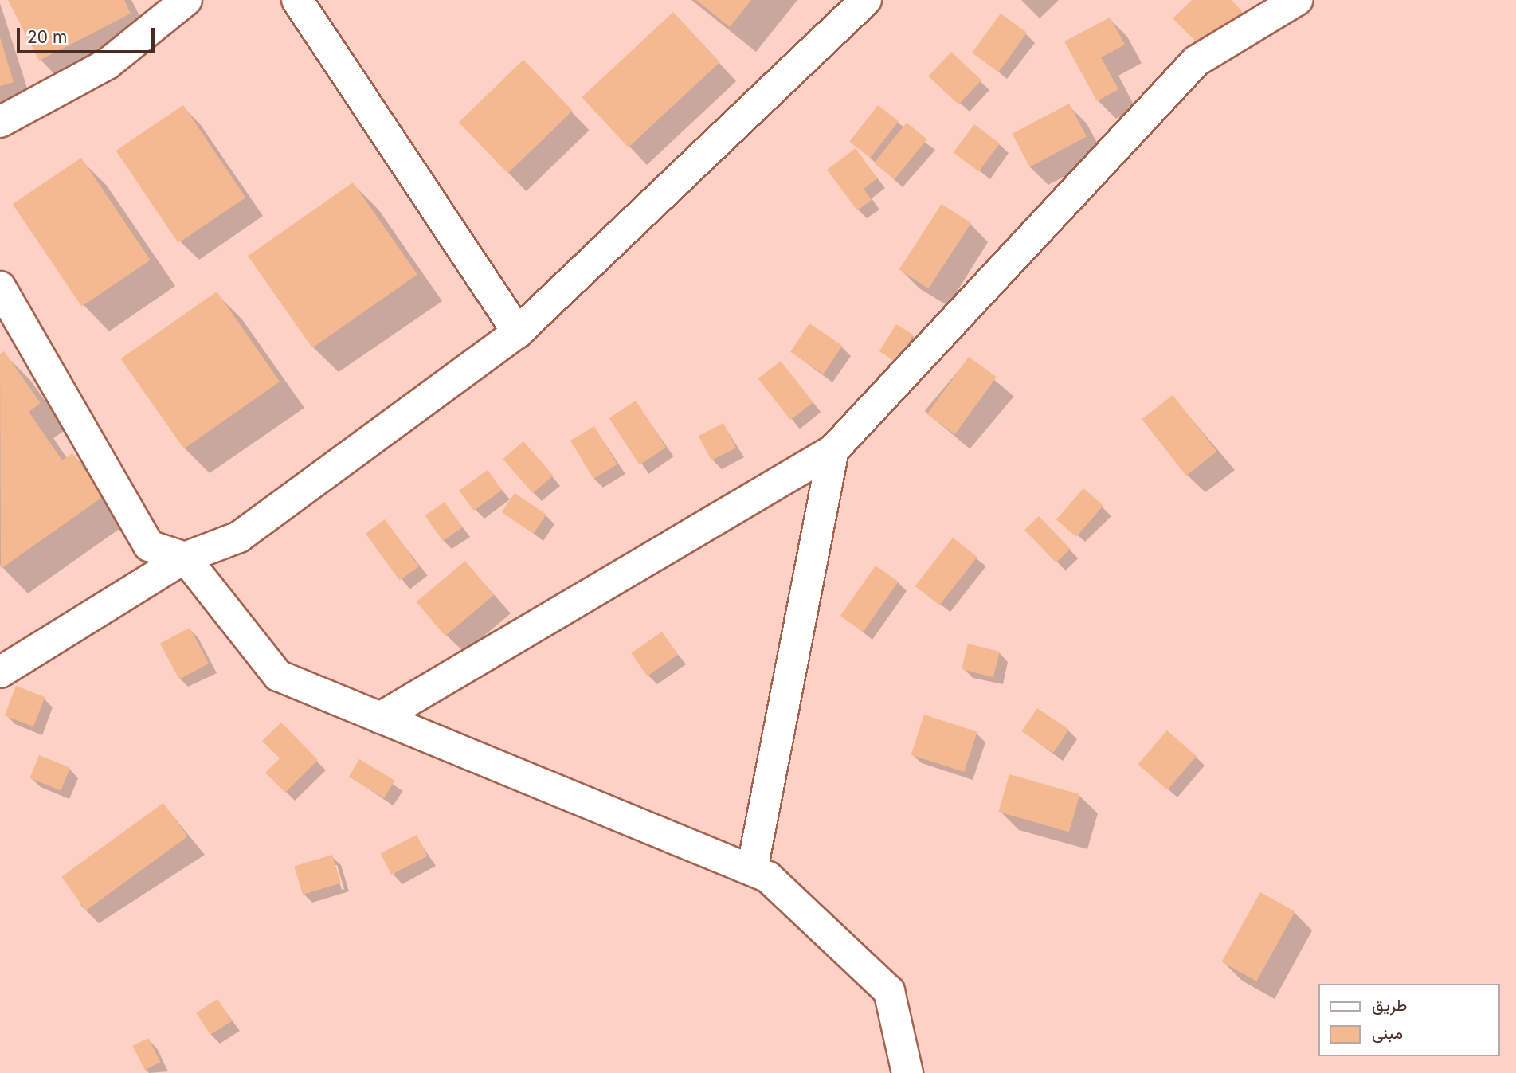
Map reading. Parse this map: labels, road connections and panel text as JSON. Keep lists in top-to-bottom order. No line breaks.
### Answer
{"legend":["طريق","مبنى"],"scale_bar":"20 m"}
